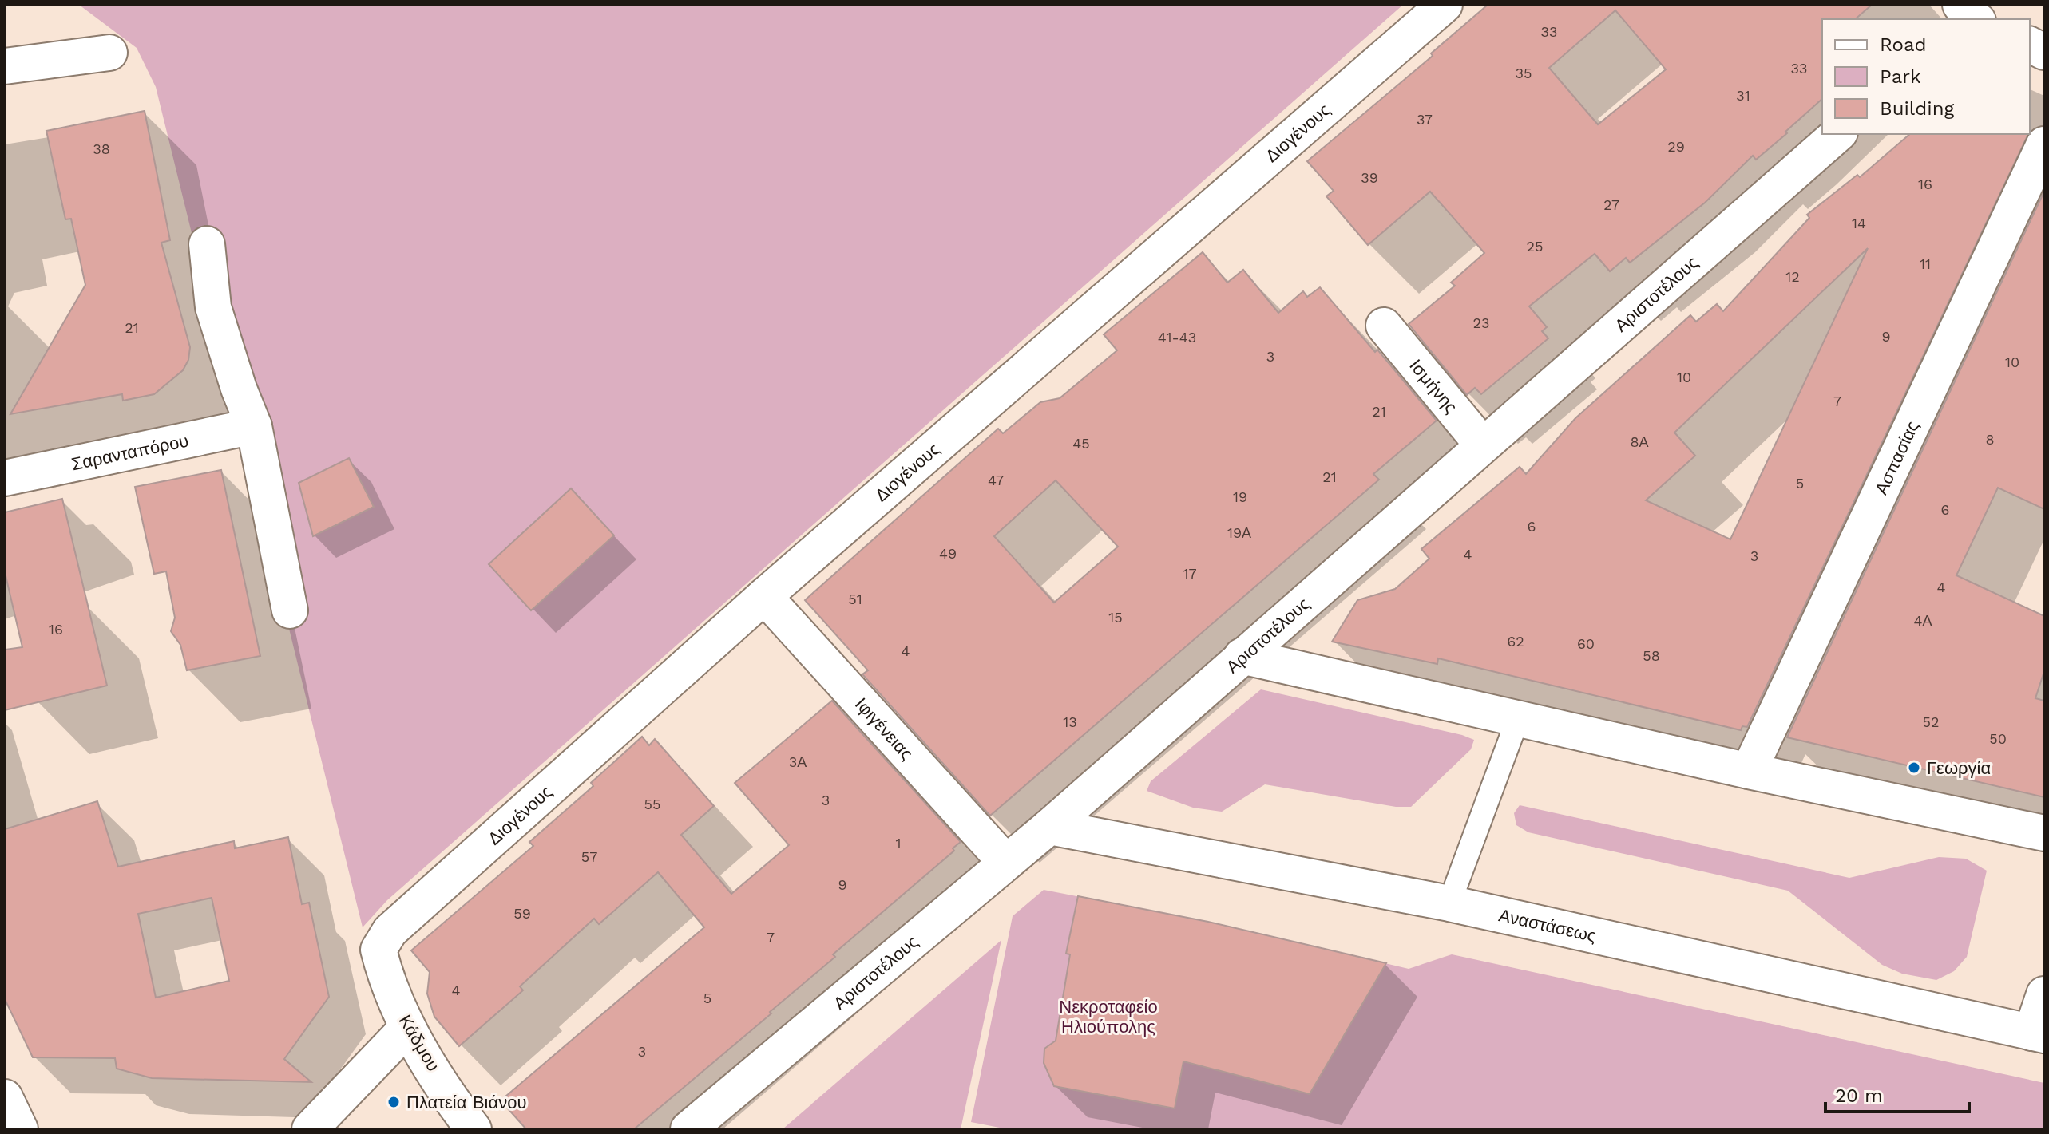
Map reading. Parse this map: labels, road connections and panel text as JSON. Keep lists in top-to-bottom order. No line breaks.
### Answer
{"streets":{"street":["Διογένους","Αριστοτέλους","Ισμήνης","Σαρανταπόρου","Ασπασίας","Ιφιγένειας","Αναστάσεως","Κάδμου"]},"crossings":[["Διογένους","Ιφιγένειας"],["Διογένους","Κάδμου"],["Αριστοτέλους","Ισμήνης"],["Αριστοτέλους","Ιφιγένειας"],["Αριστοτέλους","Αναστάσεως"]],"parks":["Νεκροταφείο Ηλιούπολης"],"places":["Γεωργία","Πλατεία Βιάνου"],"house_numbers":["33","33","35","31","37","29","38","39","16","27","14","25","11","12","23","21","9","41-43","3","10","10","7","21","8","8Α","45","21","47","5","19","6","6","19Α","49","4","3","17","4","51","15","4Α","16","62","60","4","58","13","52","50","3Α","3","55","1","57","9","59","7","4","5","3"],"legend":["Road","Park","Building"],"scale_bar":"20 m"}
